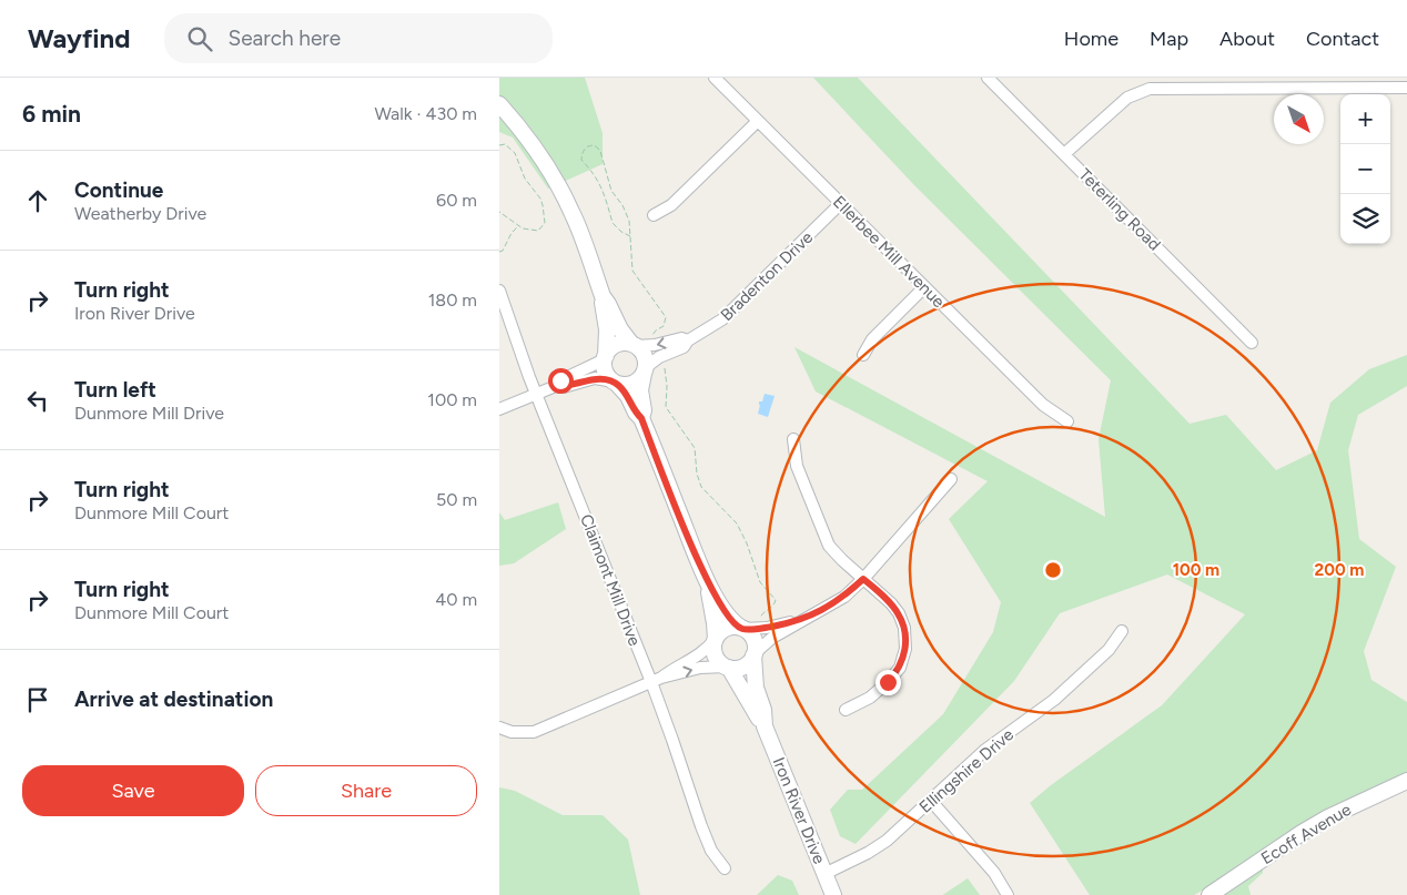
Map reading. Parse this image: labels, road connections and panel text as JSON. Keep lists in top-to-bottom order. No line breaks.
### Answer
{"streets":{"street":["Teterling Road","Ellerbee Mill Avenue","Bradenton Drive","Claimont Mill Drive","Ellingshire Drive","Iron River Drive","Ecoff Avenue"]},"crossings":[["Ellerbee Mill Avenue","Bradenton Drive"],["Ellingshire Drive","Iron River Drive"]],"north":"bottom right","page":{"header":"Wayfind","search":"Search here","nav":["Home","Map","About","Contact"],"heading":["6 min","Walk · 430 m"],"map_buttons":["+","−"],"list":[["Continue","Weatherby Drive","60 m"],["Turn right","Iron River Drive","180 m"],["Turn left","Dunmore Mill Drive","100 m"],["Turn right","Dunmore Mill Court","50 m"],["Turn right","Dunmore Mill Court","40 m"],"Arrive at destination"],"buttons":["Save","Share"]},"rings":["100 m","200 m"]}
